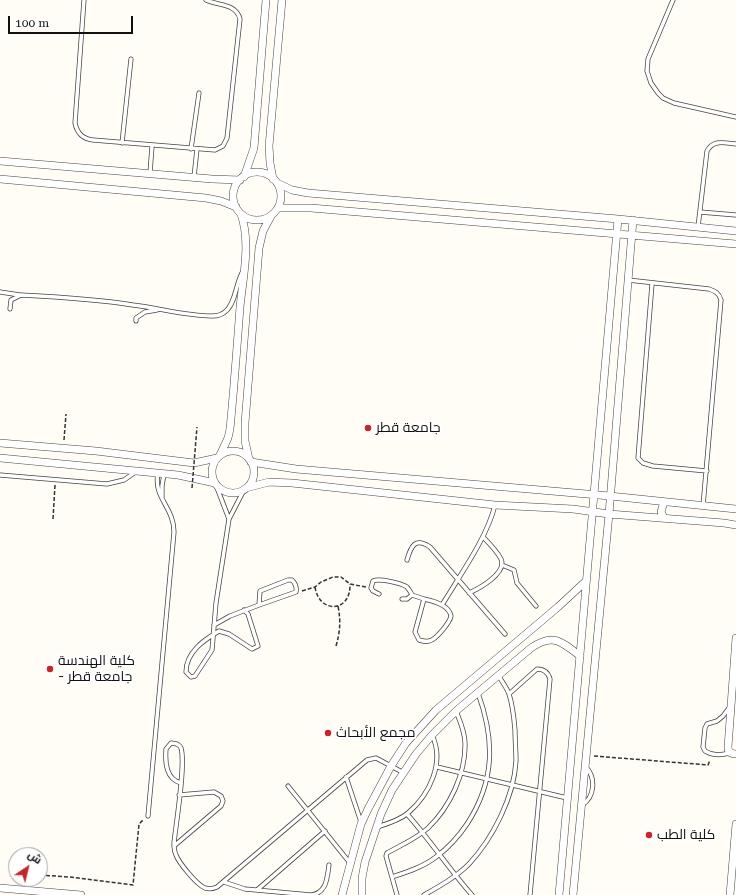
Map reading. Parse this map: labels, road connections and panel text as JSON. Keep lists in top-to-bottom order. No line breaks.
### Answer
{"places":["جامعة قطر","كلية الهندسة - جامعة قطر","مجمع الأبحاث","كلية الطب"],"scale_bar":"100 m","north":"top right"}
